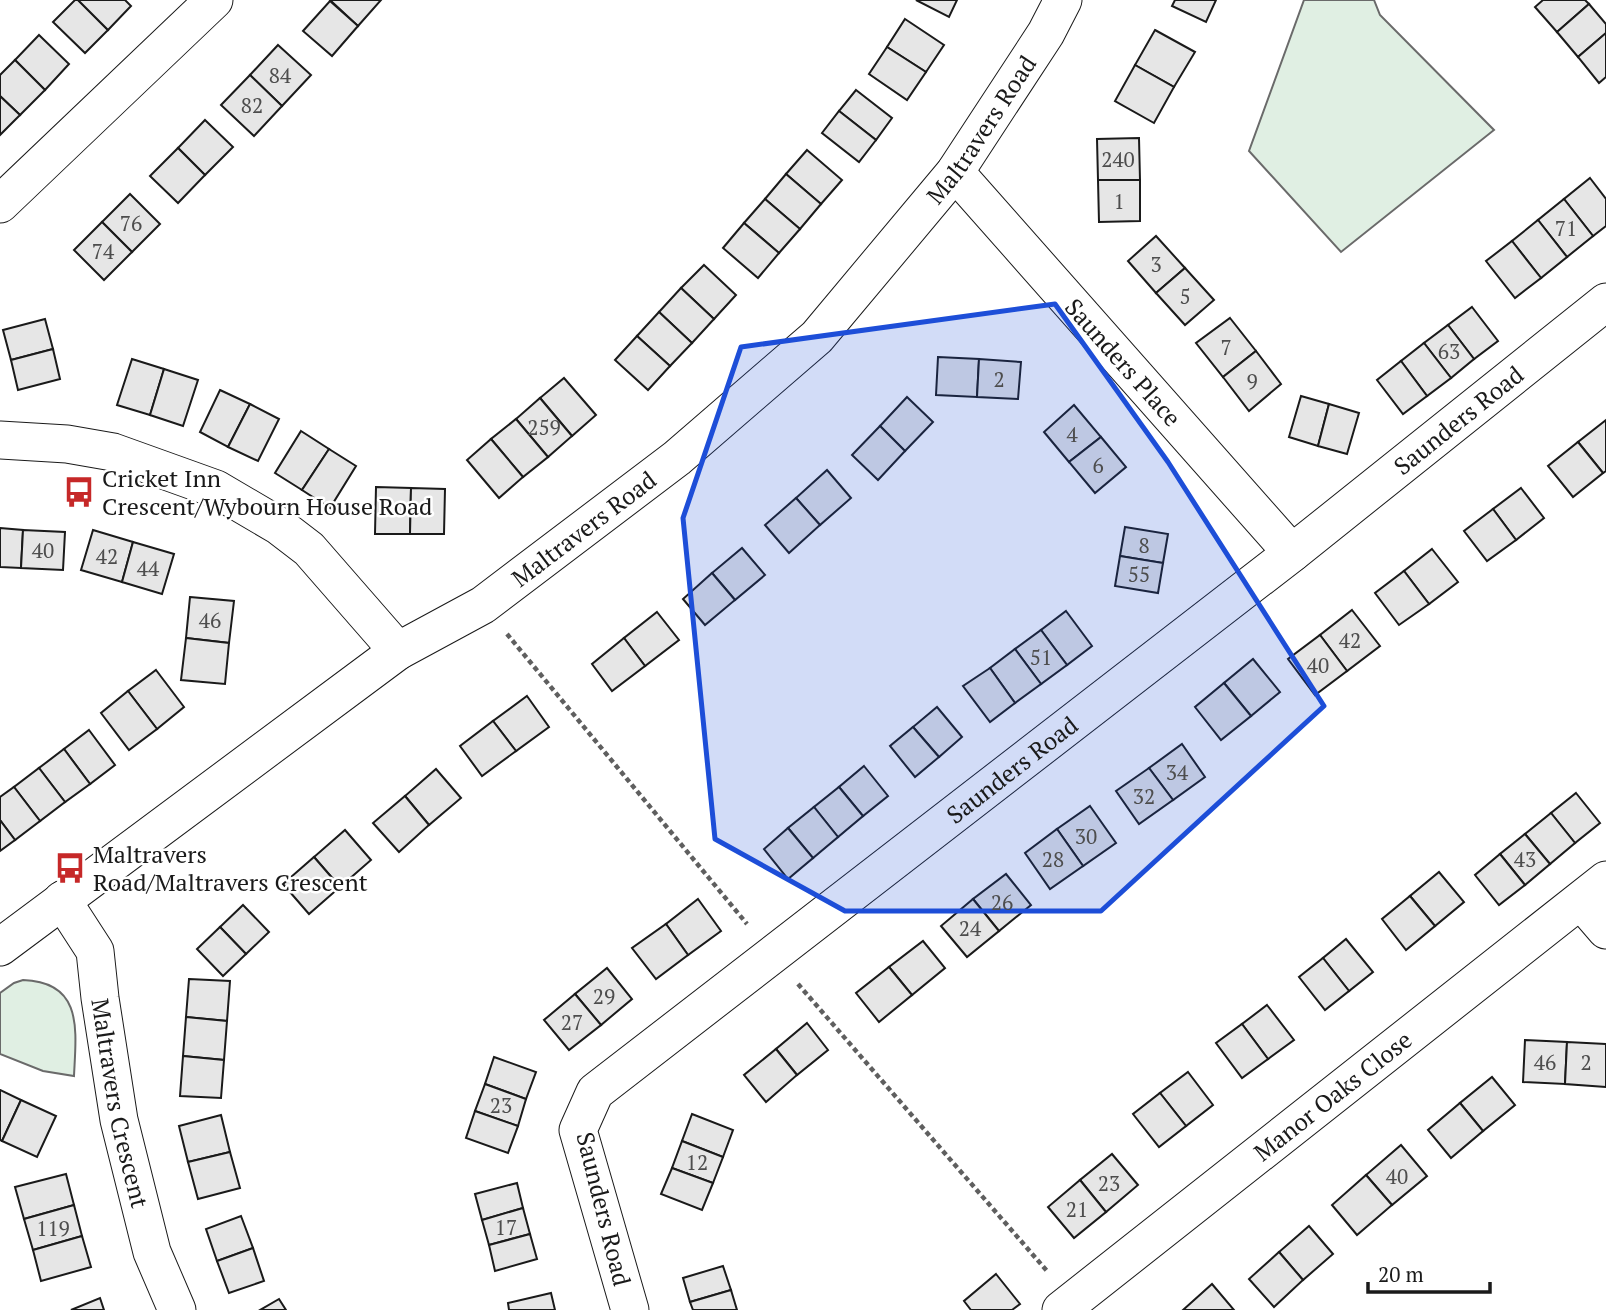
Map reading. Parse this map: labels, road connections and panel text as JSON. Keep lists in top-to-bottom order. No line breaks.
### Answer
{"streets":{"street":["Maltravers Road","Saunders Place","Saunders Road","Manor Oaks Close","Maltravers Crescent"]},"crossings":[["Maltravers Road","Saunders Place"],["Maltravers Road","Maltravers Crescent"],["Saunders Place","Saunders Road"]],"places":{"bus stop":["Cricket Inn Crescent/Wybourn House Road","Maltravers Road/Maltravers Crescent"]},"house_numbers":["84","82","240","1","76","71","74","3","5","7","63","2","9","259","4","6","8","40","42","44","55","46","42","51","40","34","32","30","28","43","26","24","29","27","46","2","23","12","40","23","21","17","119"],"scale_bar":"20 m"}
